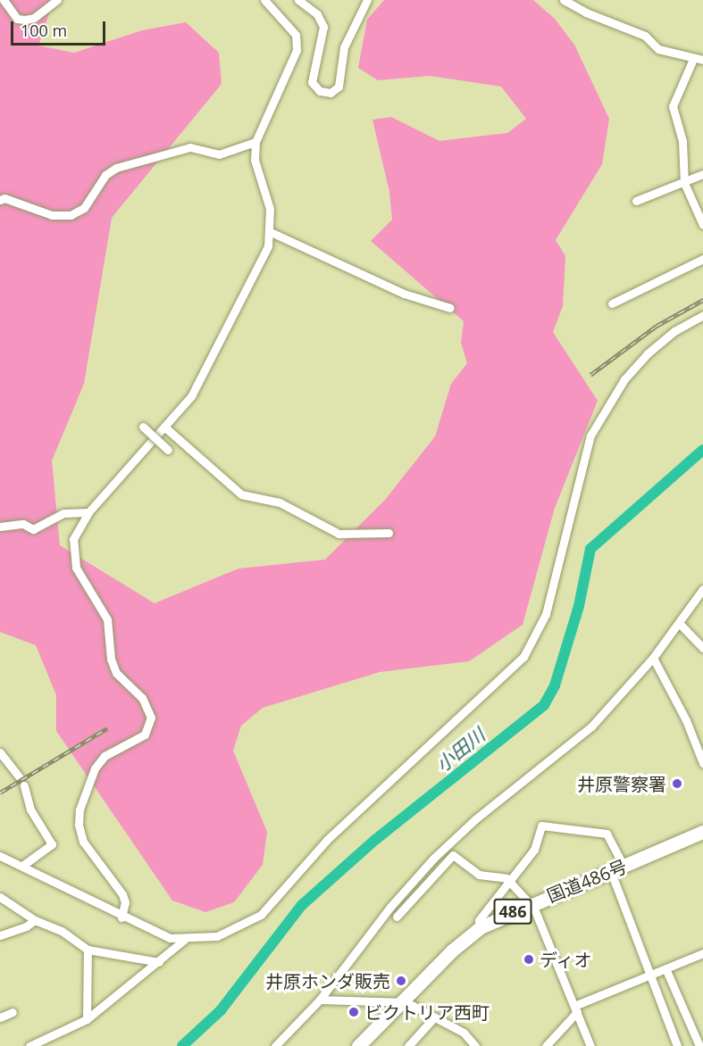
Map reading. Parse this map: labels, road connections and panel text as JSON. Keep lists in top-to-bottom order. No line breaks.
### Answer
{"streets":{"highway":["国道486号","486"]},"water":["小田川"],"places":["井原警察署","ディオ","井原ホンダ販売","ビクトリア西町"],"scale_bar":"100 m"}
